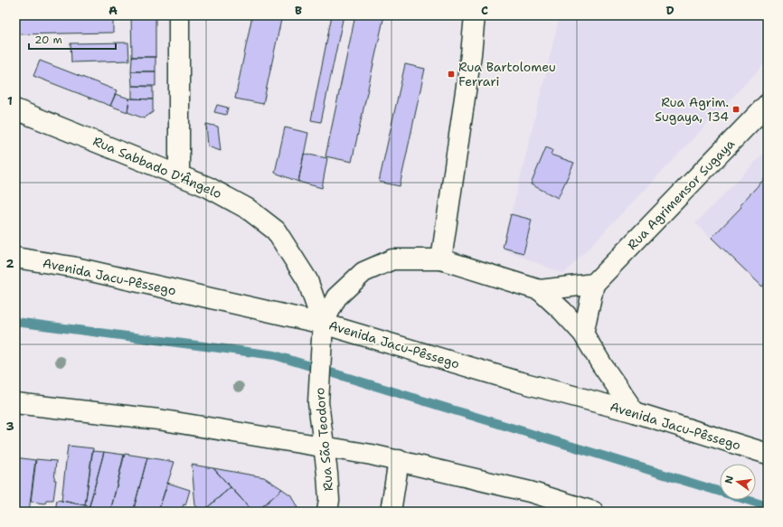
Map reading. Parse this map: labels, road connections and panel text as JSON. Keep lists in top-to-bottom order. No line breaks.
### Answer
{"streets":{"main road":["Rua Sabbado D'Ângelo","Rua Agrimensor Sugaya","Avenida Jacu-Pêssego","Rua São Teodoro"]},"crossings":[["Rua Sabbado D'Ângelo","Avenida Jacu-Pêssego"],["Rua Sabbado D'Ângelo","Rua São Teodoro"],["Avenida Jacu-Pêssego","Rua São Teodoro"]],"places":{"transit":["Rua Bartolomeu Ferrari","Rua Agrim. Sugaya, 134"]},"scale_bar":"20 m","north":"left","grid":{"columns":["A","B","C","D"],"rows":["1","2","3"]}}
